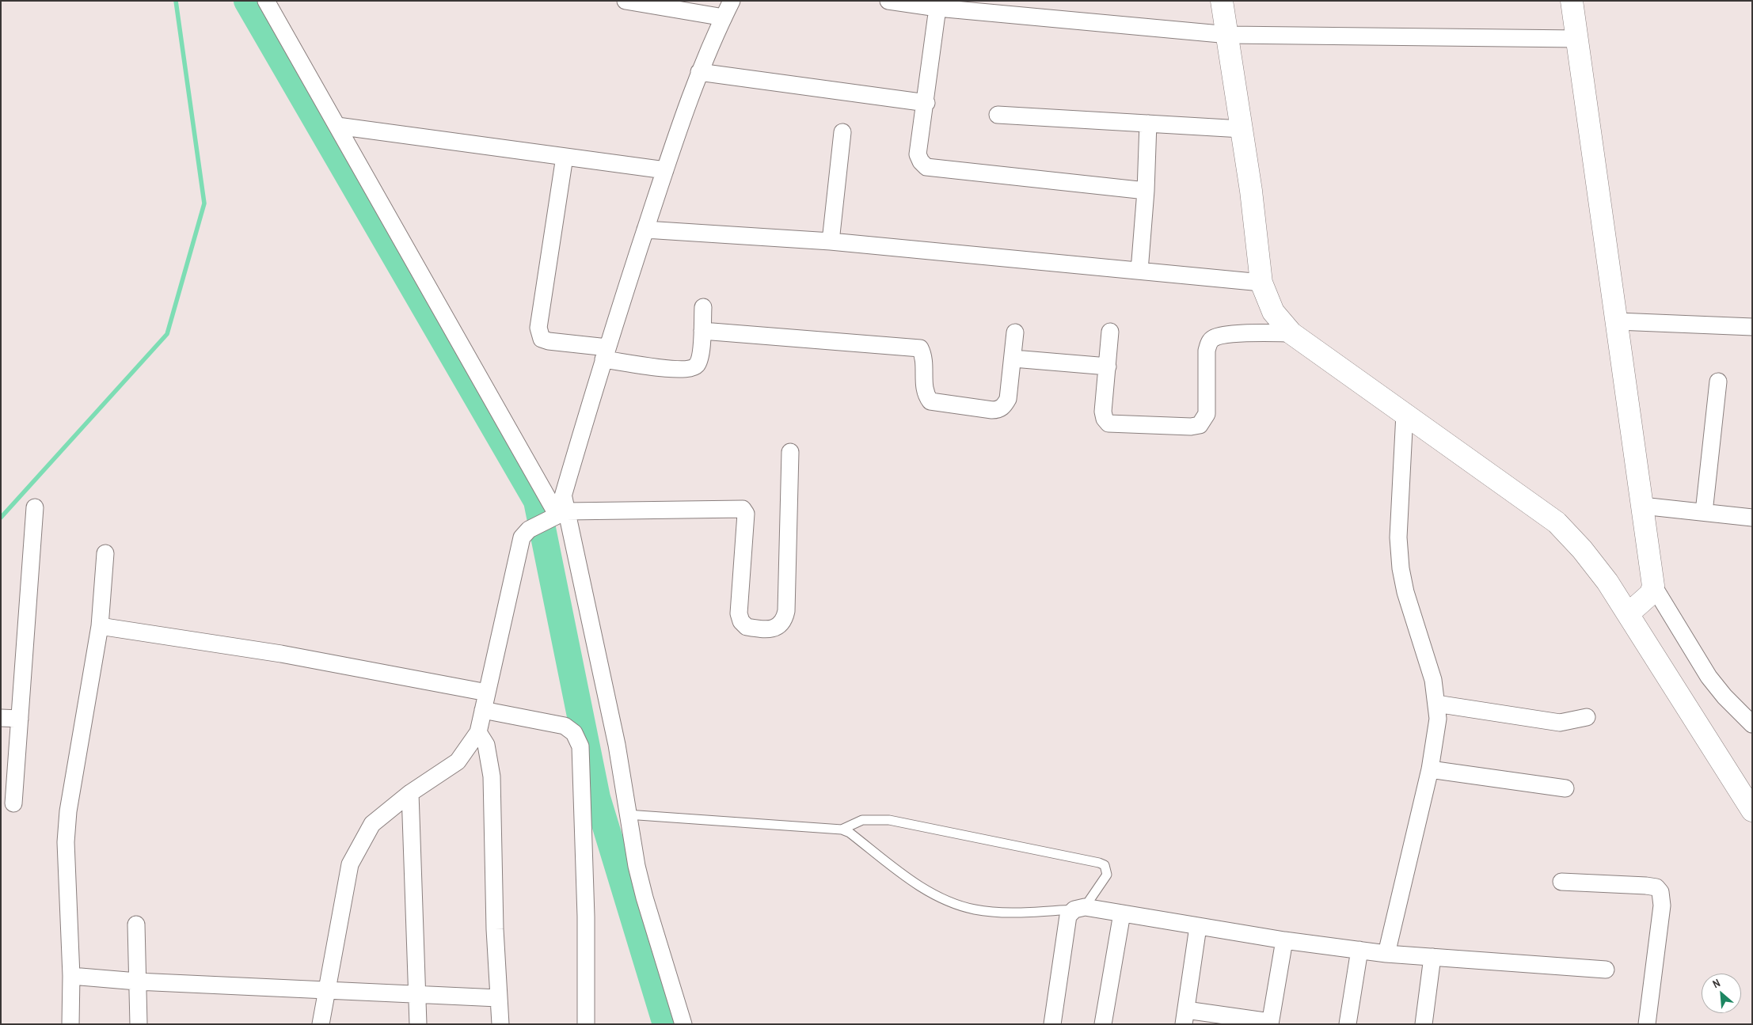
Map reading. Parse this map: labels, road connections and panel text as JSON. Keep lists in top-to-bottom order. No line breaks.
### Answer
{"north":"top left"}
